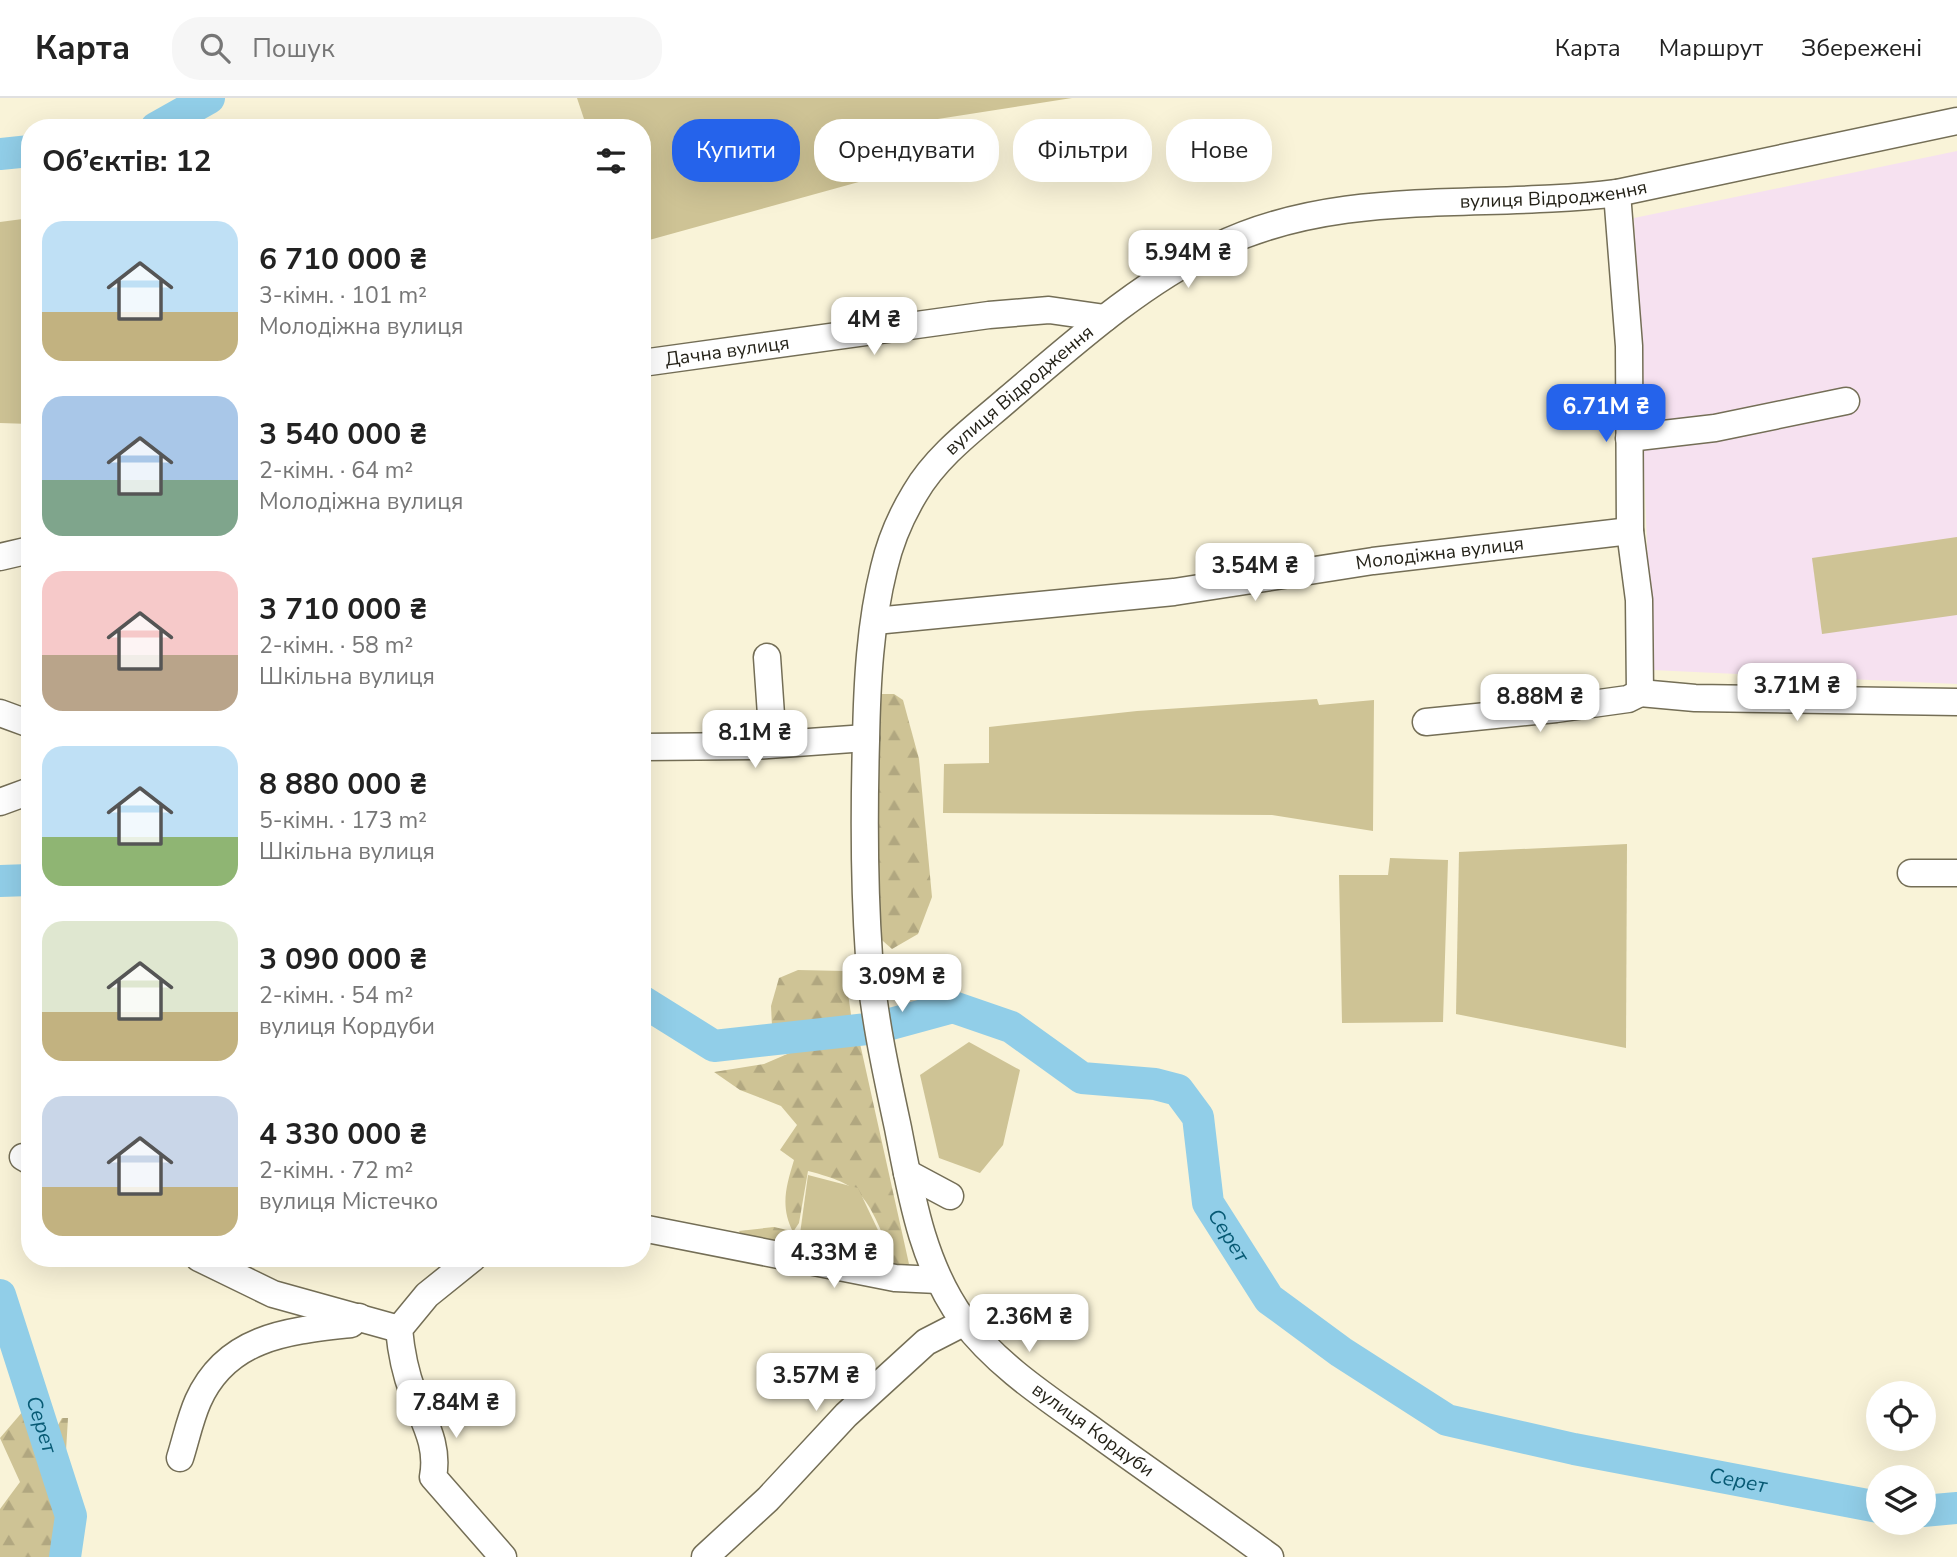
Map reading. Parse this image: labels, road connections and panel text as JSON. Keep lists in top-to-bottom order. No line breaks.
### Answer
{"streets":{"street":["вулиця Відродження","Дачна вулиця","Молодіжна вулиця","вулиця Кордуби"]},"crossings":[["вулиця Відродження","Дачна вулиця"],["вулиця Відродження","Молодіжна вулиця"],["вулиця Відродження","вулиця Кордуби"]],"water":["Серет"],"page":{"header":"Карта","search":"Пошук","nav":["Карта","Маршрут","Збережені"],"chip":["Купити","Орендувати","Фільтри","Нове"],"heading":"Об’єктів: 12","list":[{"name":"6 710 000 ₴","note":"3-кімн. · 101 m² · Молодіжна вулиця"},{"name":"3 540 000 ₴","note":"2-кімн. · 64 m² · Молодіжна вулиця"},{"name":"3 710 000 ₴","note":"2-кімн. · 58 m² · Шкільна вулиця"},{"name":"8 880 000 ₴","note":"5-кімн. · 173 m² · Шкільна вулиця"},{"name":"3 090 000 ₴","note":"2-кімн. · 54 m² · вулиця Кордуби"},{"name":"4 330 000 ₴","note":"2-кімн. · 72 m² · вулиця Містечко"}],"price":["5.94M ₴","4M ₴","6.71M ₴","3.54M ₴","3.71M ₴","8.88M ₴","8.1M ₴","3.09M ₴","4.33M ₴","2.36M ₴","3.57M ₴","7.84M ₴"]}}
